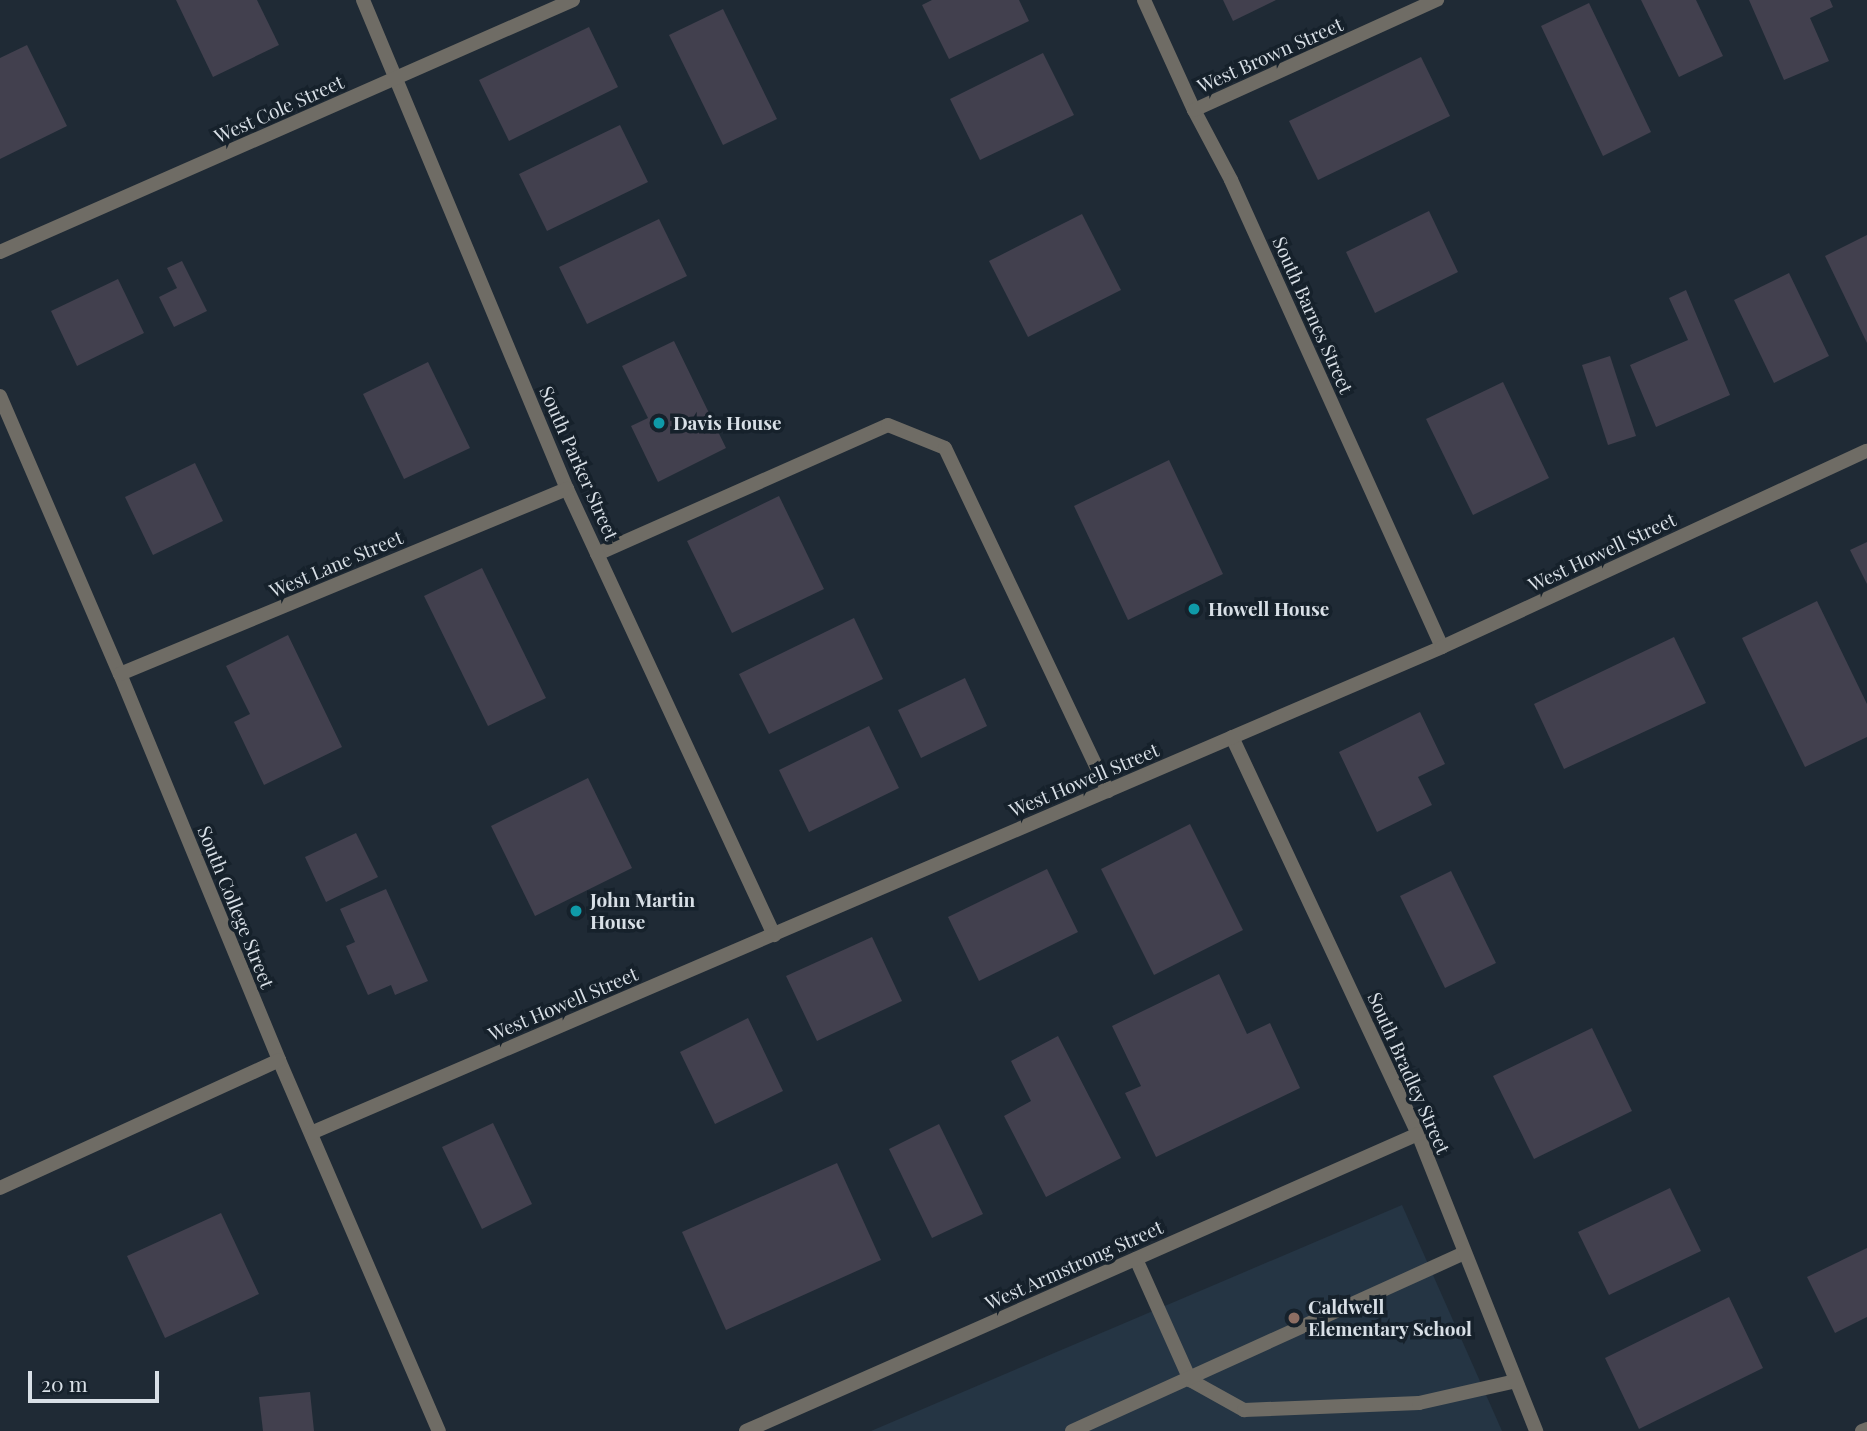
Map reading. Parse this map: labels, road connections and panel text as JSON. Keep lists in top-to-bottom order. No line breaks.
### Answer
{"streets":{"street":["West Brown Street","West Cole Street","South Barnes Street","South Parker Street","West Howell Street","West Lane Street","South College Street","South Bradley Street","West Armstrong Street"]},"crossings":[["West Brown Street","South Barnes Street"],["West Cole Street","South Parker Street"],["South Barnes Street","West Howell Street"],["South Parker Street","West Howell Street"],["South Parker Street","West Lane Street"],["West Howell Street","South College Street"],["West Howell Street","South Bradley Street"],["West Lane Street","South College Street"],["South Bradley Street","West Armstrong Street"]],"places":["Davis House","Howell House","John Martin House","Caldwell Elementary School"],"scale_bar":"20 m"}
